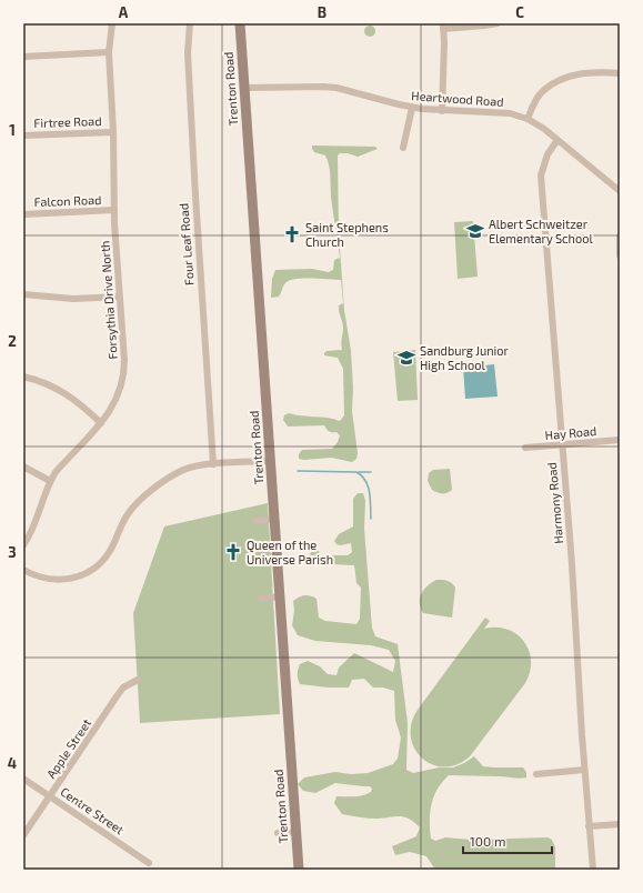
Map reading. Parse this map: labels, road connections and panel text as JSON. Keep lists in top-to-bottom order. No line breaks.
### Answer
{"streets":{"main road":["Trenton Road"],"street":["Heartwood Road","Firtree Road","Falcon Road","Four Leaf Road","Forsythia Drive North","Hay Road","Harmony Road","Apple Street","Centre Street"]},"crossings":[["Trenton Road","Heartwood Road"],["Heartwood Road","Harmony Road"],["Firtree Road","Forsythia Drive North"],["Falcon Road","Forsythia Drive North"],["Hay Road","Harmony Road"],["Apple Street","Centre Street"]],"places":{"school or university":["Albert Schweitzer Elementary School","Sandburg Junior High School"],"church":["Saint Stephens Church","Queen of the Universe Parish"]},"scale_bar":"100 m","grid":{"columns":["A","B","C"],"rows":["1","2","3","4"]}}
